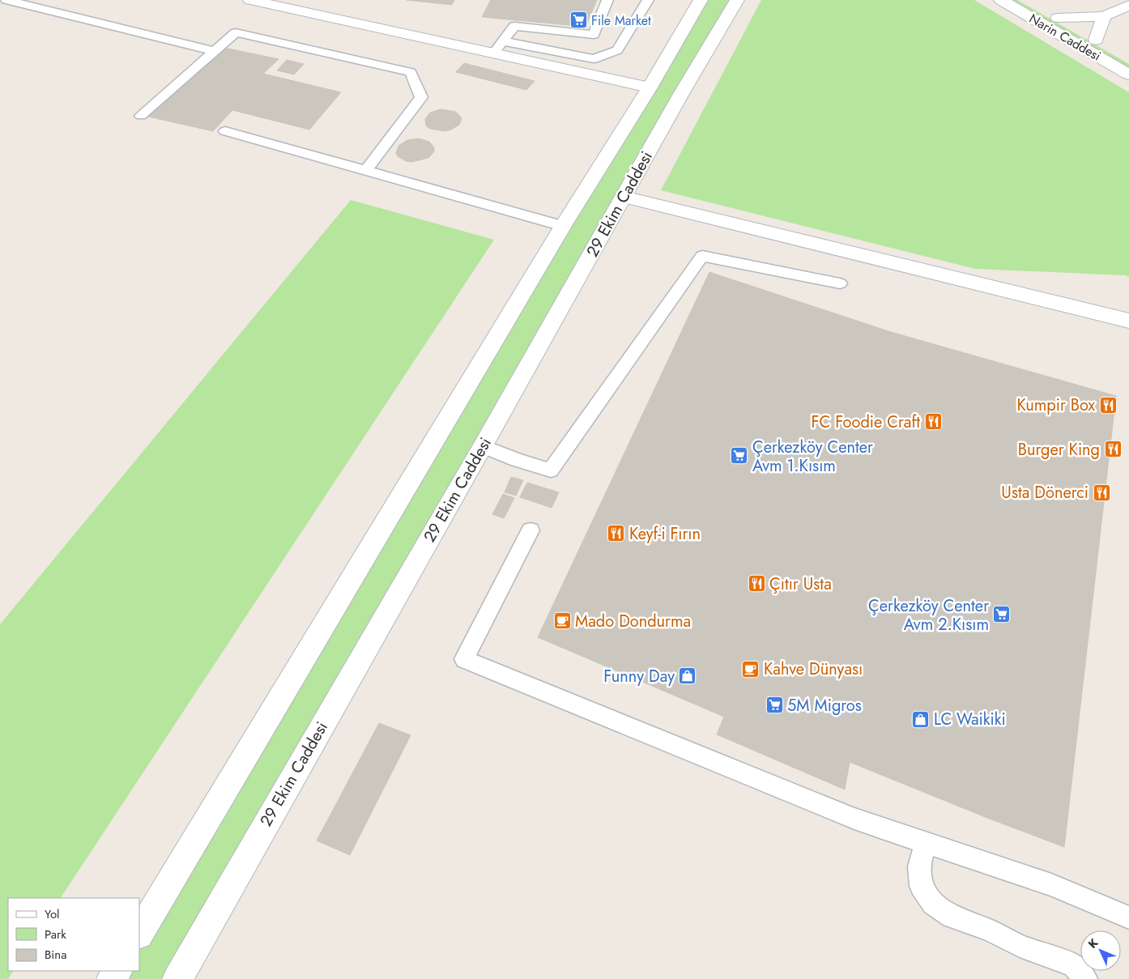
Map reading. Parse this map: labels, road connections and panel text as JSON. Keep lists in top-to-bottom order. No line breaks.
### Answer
{"streets":{"main road":["Narin Caddesi","29 Ekim Caddesi"]},"places":{"supermarket":["File Market","Çerkezköy Center Avm 1.Kısım","Çerkezköy Center Avm 2.Kısım","5M Migros"],"restaurant":["Kumpir Box","FC Foodie Craft","Burger King","Usta Dönerci","Keyf-i Fırın","Çıtır Usta"],"cafe":["Mado Dondurma","Kahve Dünyası"],"shop":["Funny Day","LC Waikiki"]},"legend":["Yol","Park","Bina"],"north":"top left"}
